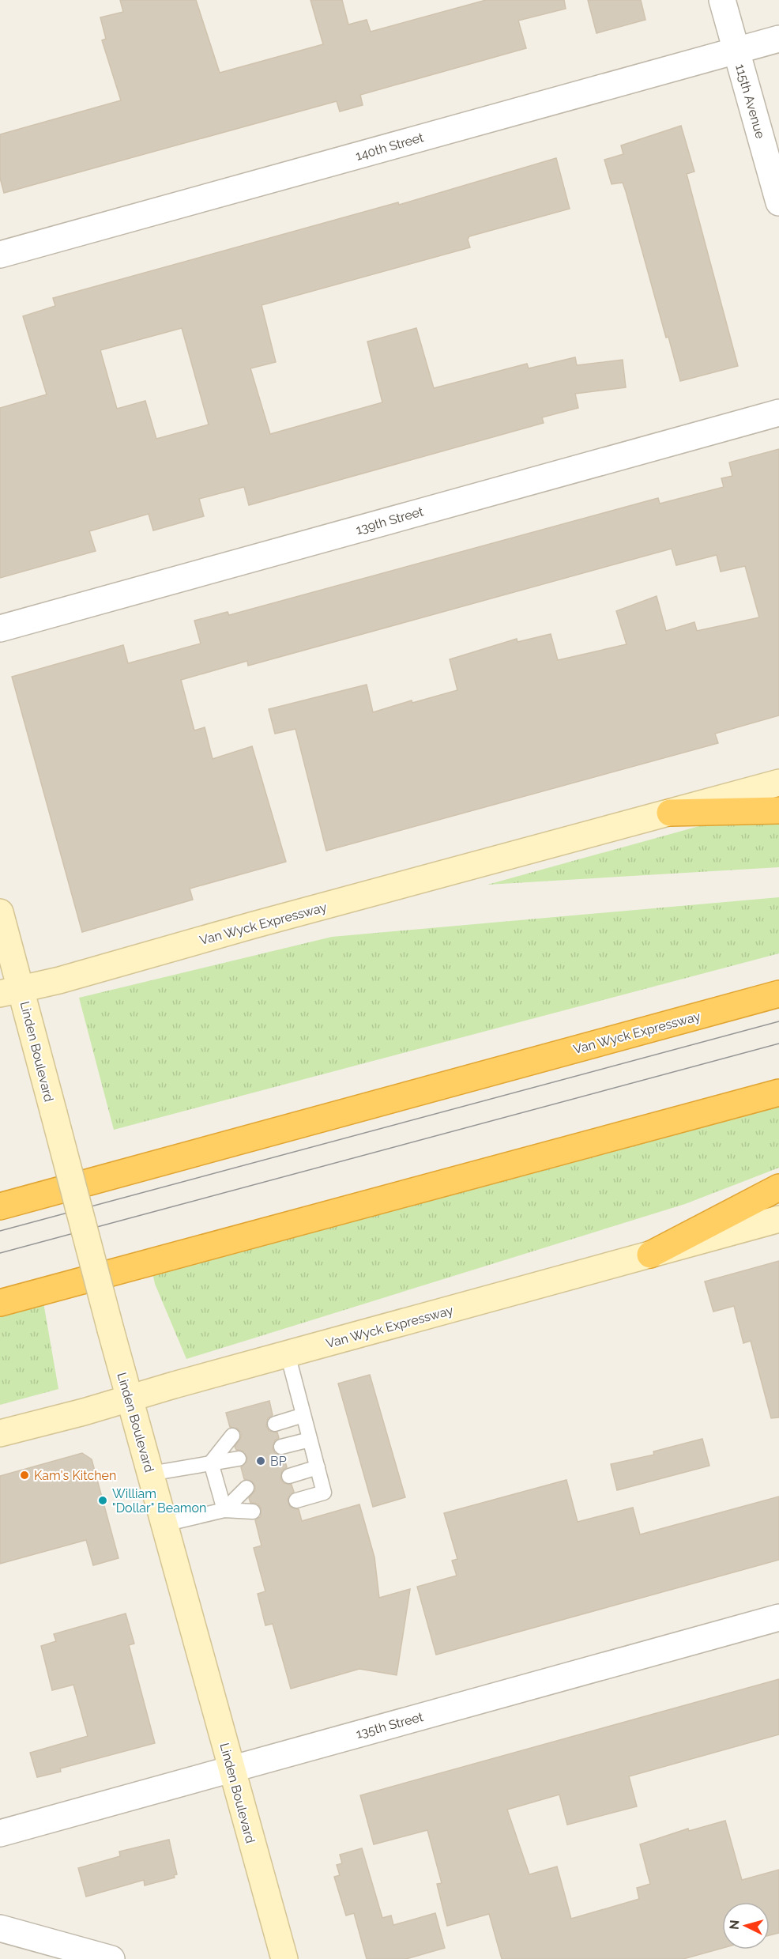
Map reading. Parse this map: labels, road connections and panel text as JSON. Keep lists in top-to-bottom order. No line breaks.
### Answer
{"streets":{"highway":["Van Wyck Expressway"],"main road":["Linden Boulevard"],"street":["115th Avenue","140th Street","139th Street","135th Street"]},"crossings":[["115th Avenue","140th Street"],["Van Wyck Expressway","Linden Boulevard"],["Linden Boulevard","135th Street"]],"places":["BP","Kam's Kitchen","William \"Dollar\" Beamon"],"north":"left"}
